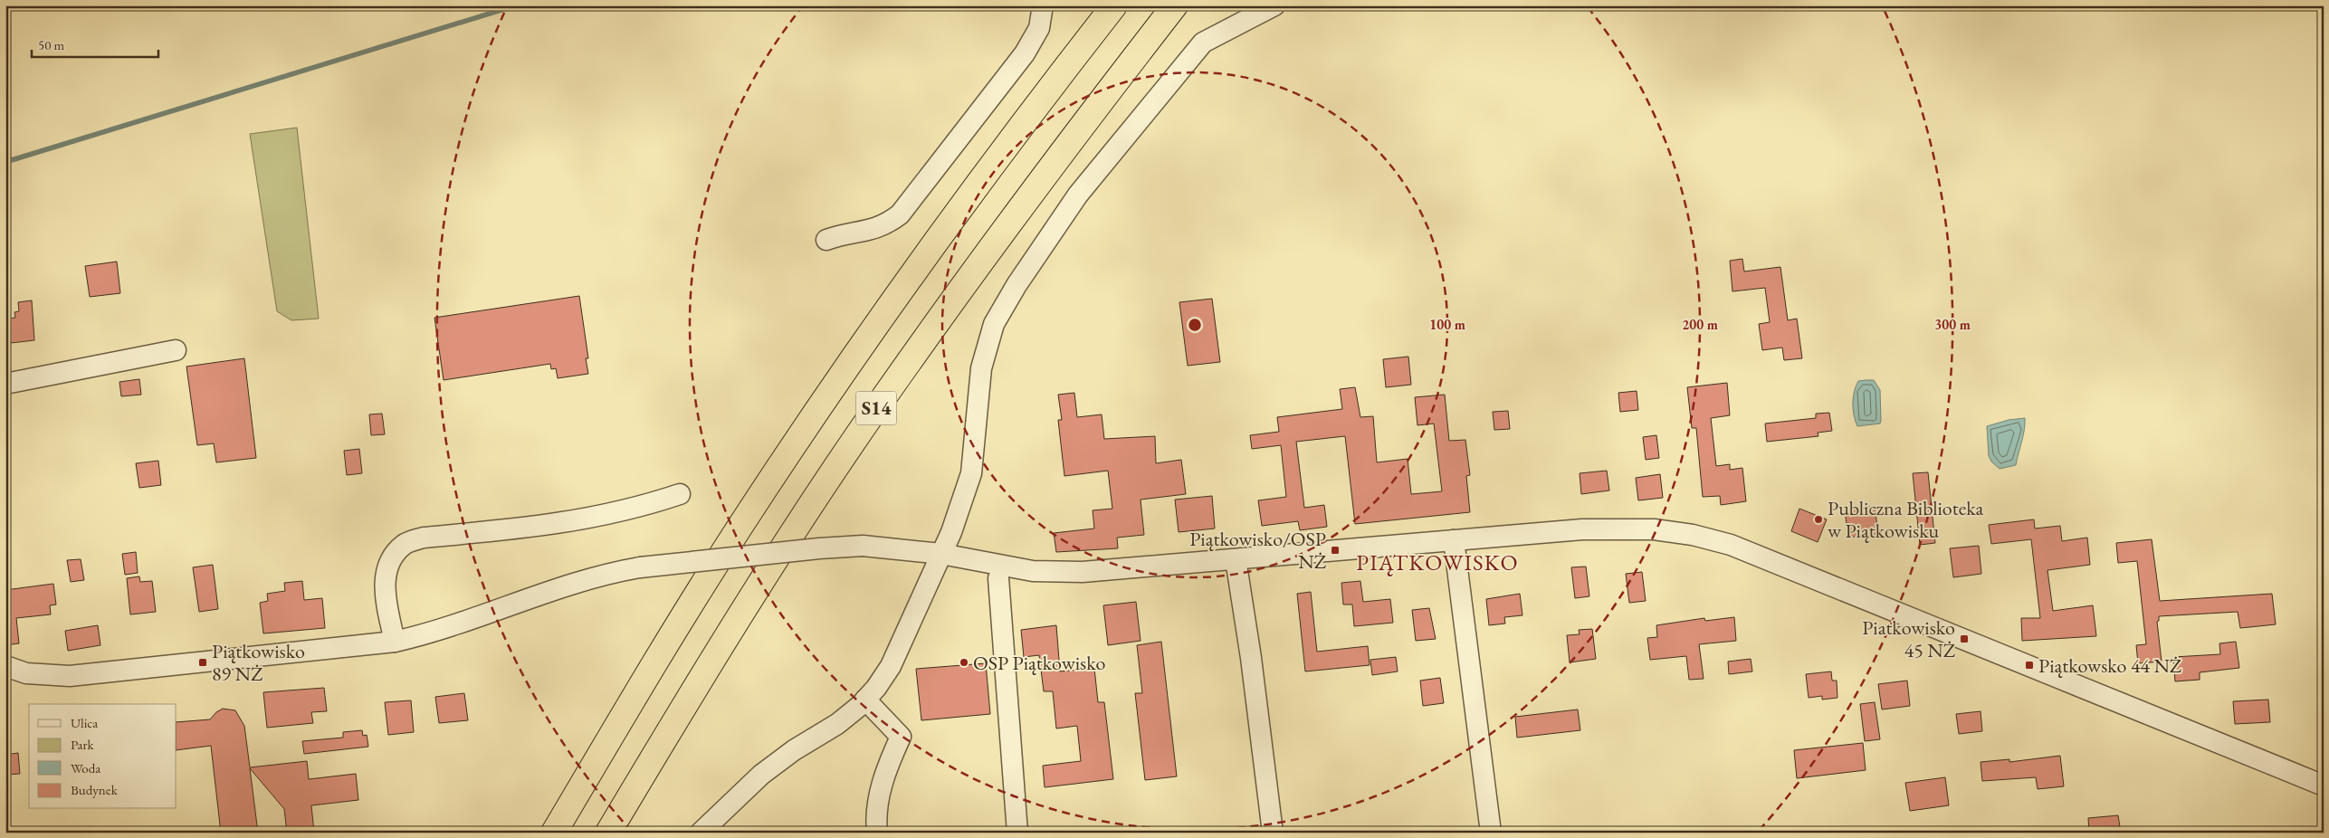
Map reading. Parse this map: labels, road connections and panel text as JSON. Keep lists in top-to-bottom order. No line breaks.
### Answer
{"streets":{"highway":["S14"]},"districts":["PIĄTKOWISKO"],"places":{"other":["Publiczna Biblioteka w Piątkowisku","OSP Piątkowisko"],"transit":["Piątkowisko/OSP NŻ","Piatkowisko 45 NŻ","Piątkowisko 89 NŻ","Piątkowsko 44 NŻ"]},"legend":["Ulica","Park","Woda","Budynek"],"scale_bar":"50 m","rings":["100 m","200 m","300 m"]}
